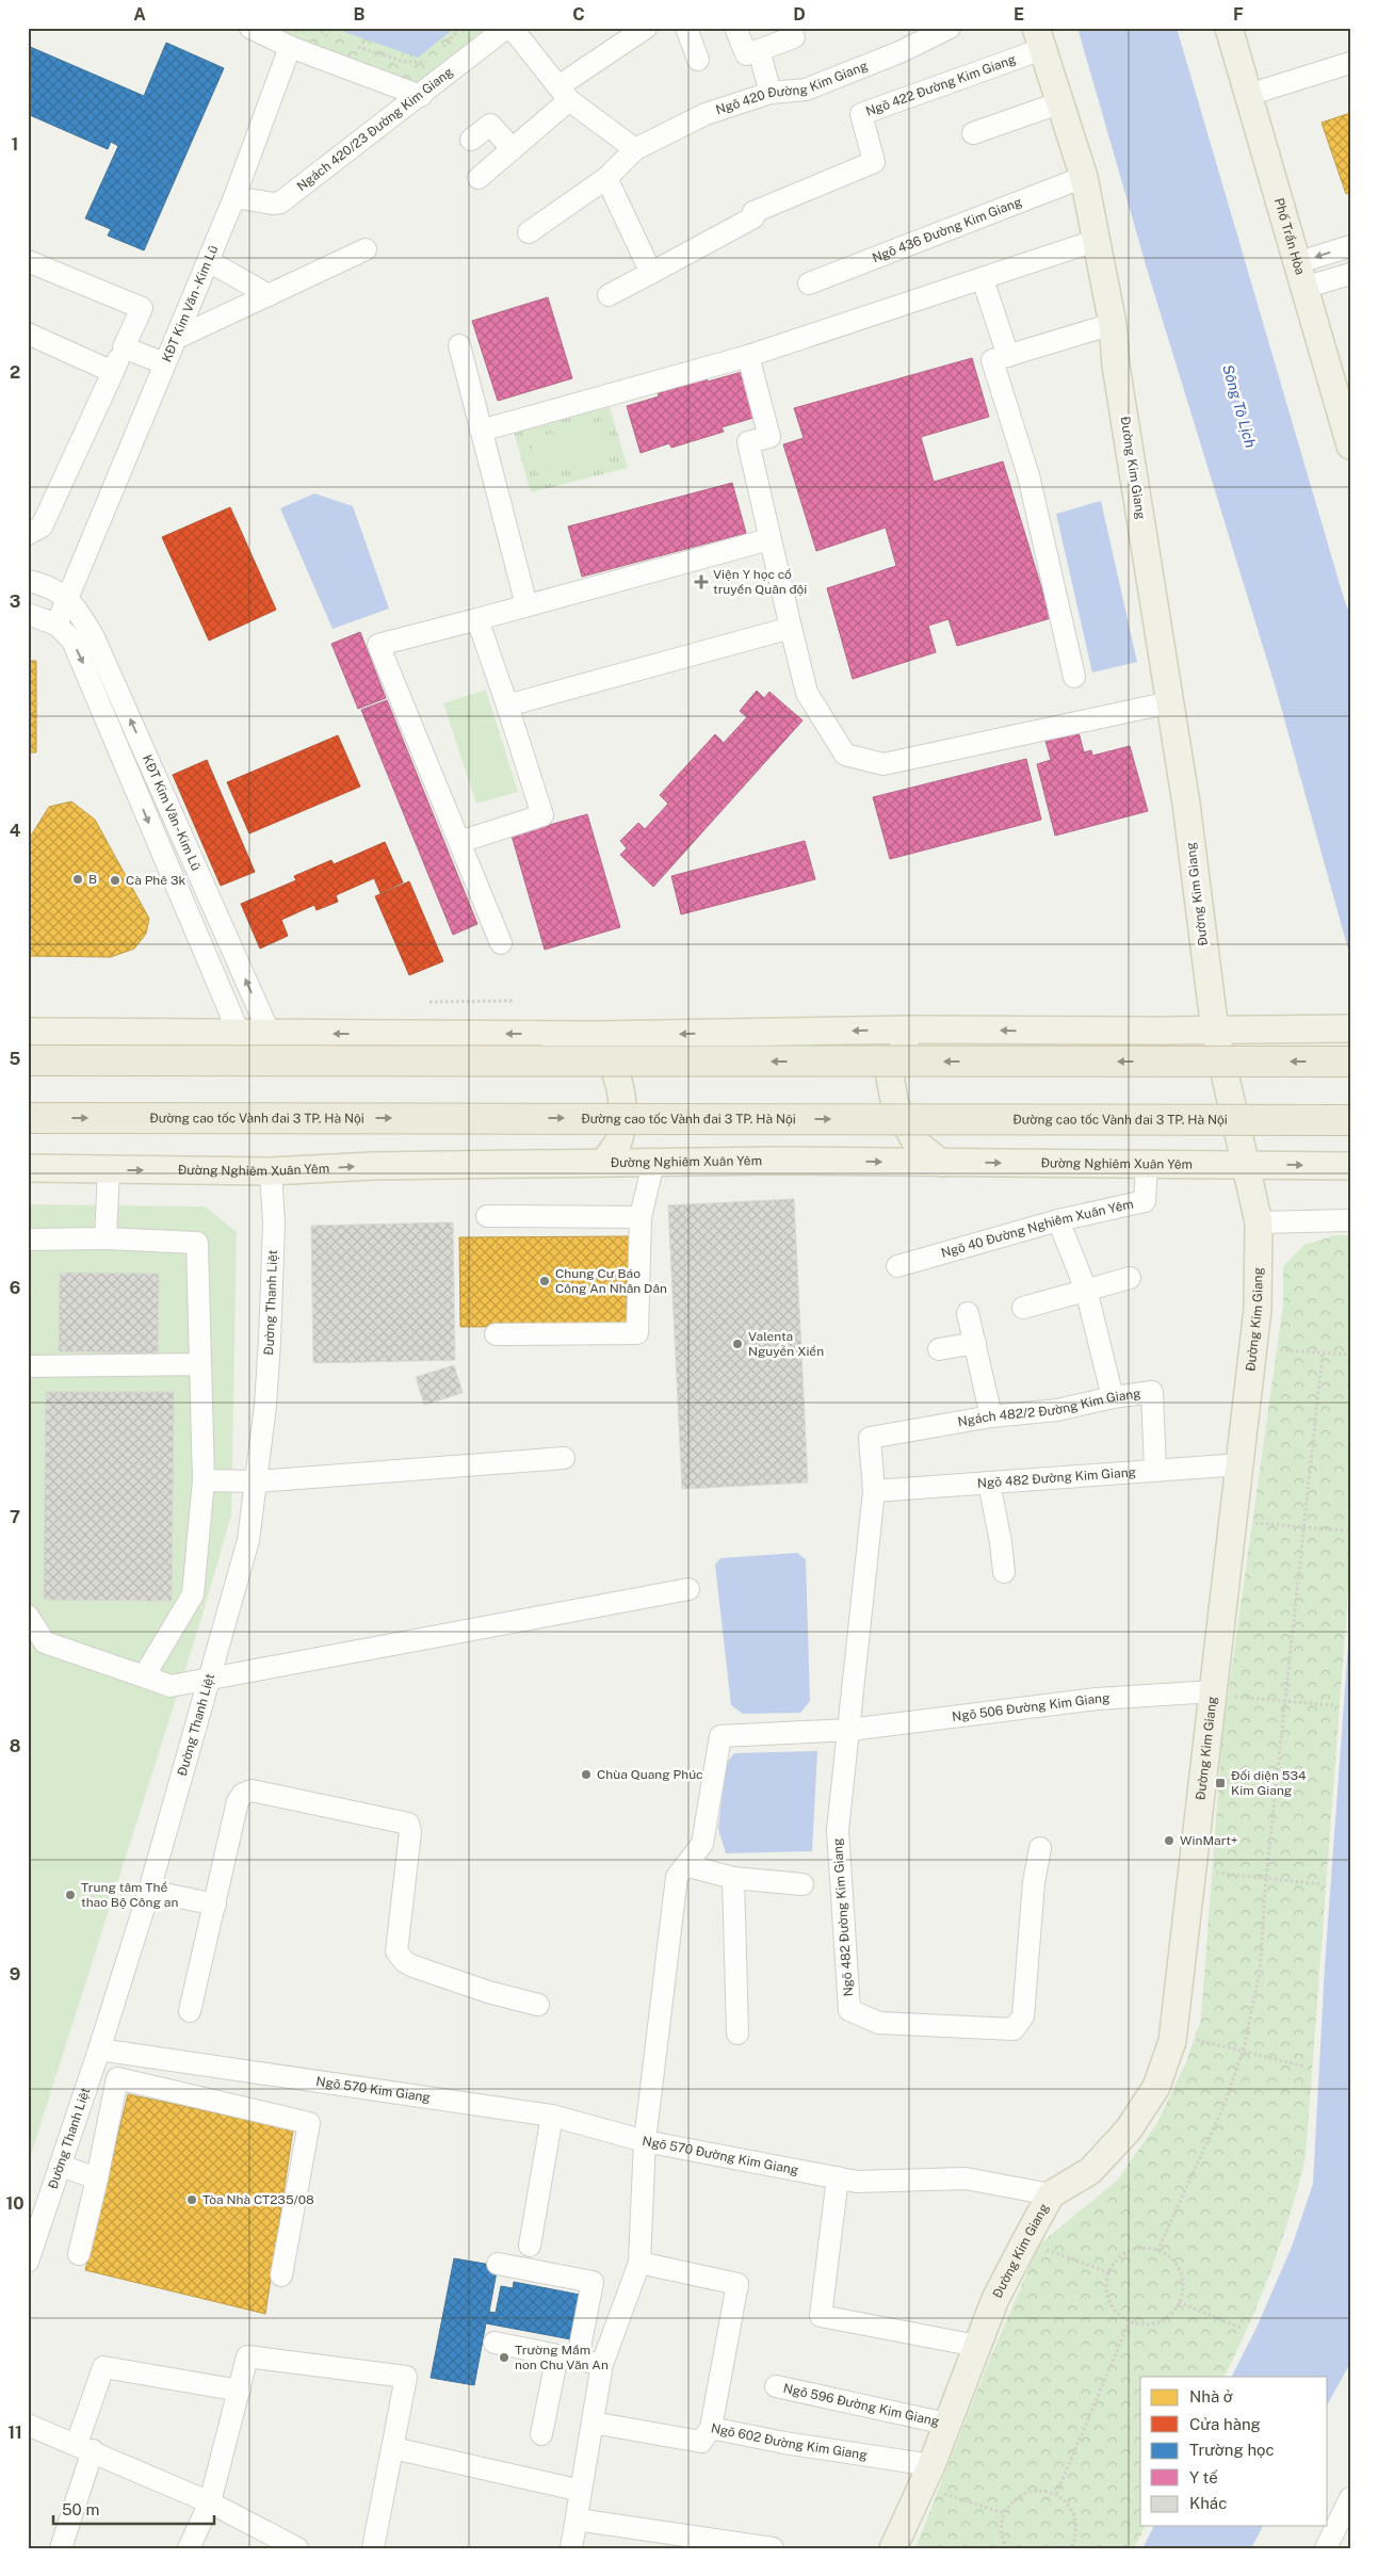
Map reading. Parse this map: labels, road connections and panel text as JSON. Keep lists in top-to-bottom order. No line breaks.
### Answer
{"streets":{"highway":["Đường cao tốc Vành đai 3 TP. Hà Nội"],"main road":["Phố Trần Hòa","Đường Kim Giang","Đường Nghiêm Xuân Yêm"],"street":["Ngõ 422 Đường Kim Giang","Ngõ 420 Đường Kim Giang","Ngách 420/23 Đường Kim Giang","Ngõ 436 Đường Kim Giang","KĐT Kim Văn - Kim Lũ","Ngõ 40 Đường Nghiêm Xuân Yêm","Đường Thanh Liệt","Ngách 482/2 Đường Kim Giang","Ngõ 482 Đường Kim Giang","Ngõ 506 Đường Kim Giang","Ngõ 570 Kim Giang","Ngõ 570 Đường Kim Giang","Ngõ 596 Đường Kim Giang","Ngõ 602 Đường Kim Giang"]},"crossings":[["Ngõ 422 Đường Kim Giang","Đường Kim Giang"],["Ngách 420/23 Đường Kim Giang","KĐT Kim Văn - Kim Lũ"],["Ngõ 436 Đường Kim Giang","Đường Kim Giang"],["Đường Kim Giang","Đường Nghiêm Xuân Yêm"],["Đường Kim Giang","Ngõ 482 Đường Kim Giang"],["Đường Kim Giang","Ngõ 506 Đường Kim Giang"],["Đường Kim Giang","Ngõ 570 Đường Kim Giang"],["Đường Kim Giang","Ngõ 596 Đường Kim Giang"],["Đường Kim Giang","Ngõ 602 Đường Kim Giang"],["Đường Nghiêm Xuân Yêm","Ngõ 40 Đường Nghiêm Xuân Yêm"],["Đường Nghiêm Xuân Yêm","Đường Thanh Liệt"],["Đường Thanh Liệt","Ngõ 570 Kim Giang"],["Ngách 482/2 Đường Kim Giang","Ngõ 482 Đường Kim Giang"],["Ngõ 482 Đường Kim Giang","Ngõ 506 Đường Kim Giang"],["Ngõ 570 Kim Giang","Ngõ 570 Đường Kim Giang"],["Ngõ 570 Đường Kim Giang","Ngõ 602 Đường Kim Giang"]],"water":["Sông Tô Lịch"],"places":{"health":["Viện Y học cổ truyền Quân đội"],"other":["B","Cà Phê 3k","Chung Cư Báo Công An Nhân Dân","Valenta Nguyễn Xiển","Chùa Quang Phúc","WinMart+","Trung tâm Thể thao Bộ Công an","Tòa Nhà CT235/08","Trường Mầm non Chu Văn An"],"transit":["Đối diện 534 Kim Giang"]},"legend":["Nhà ở","Cửa hàng","Trường học","Y tế","Khác"],"scale_bar":"50 m","grid":{"columns":["A","B","C","D","E","F"],"rows":["1","2","3","4","5","6","7","8","9","10","11"]}}
